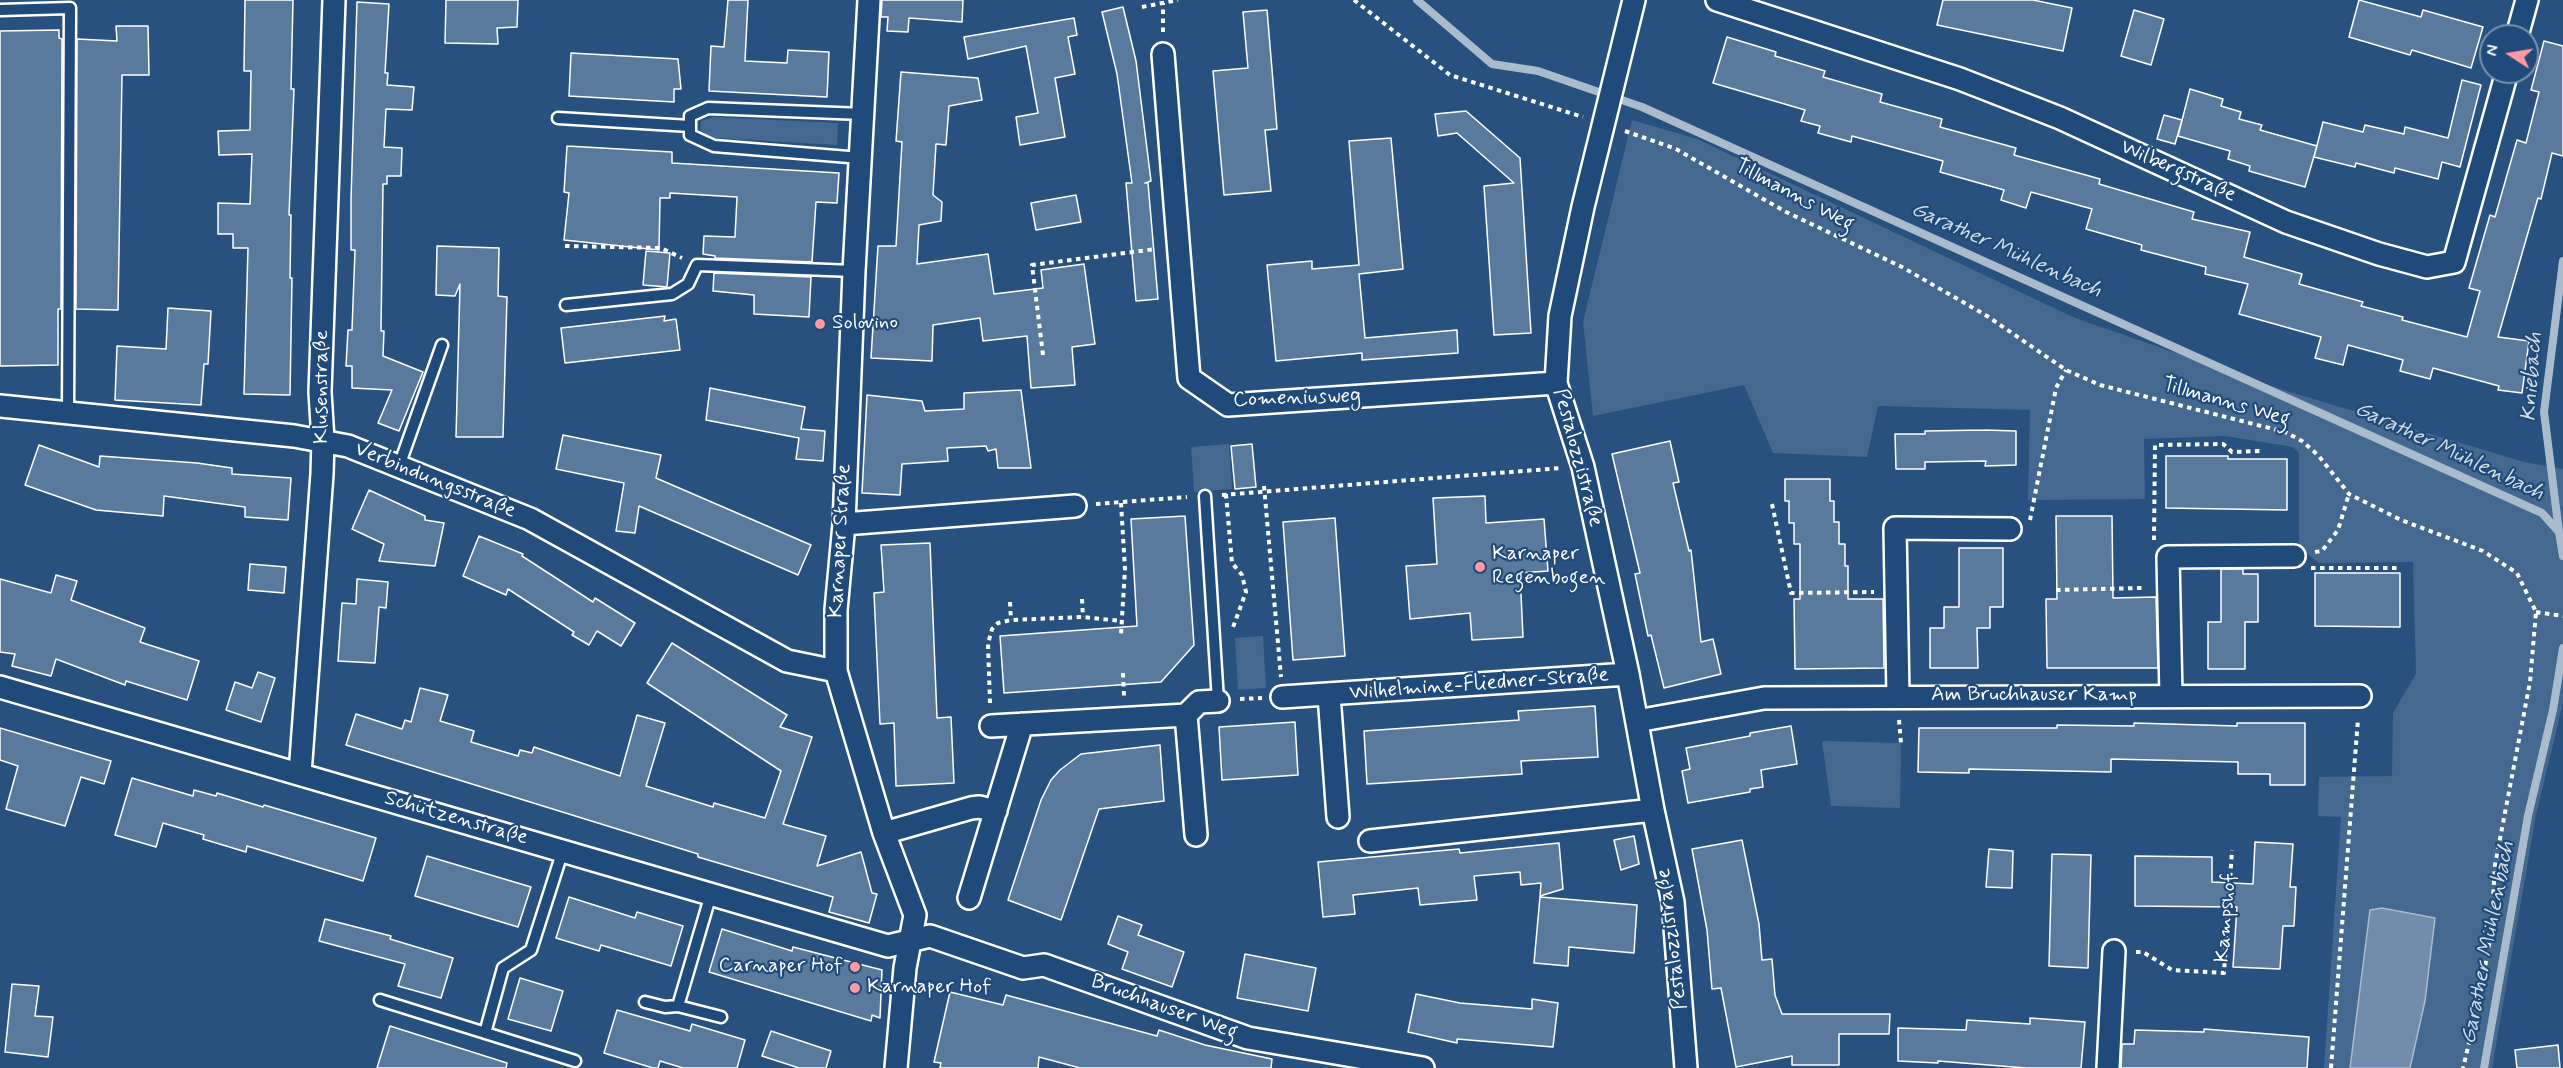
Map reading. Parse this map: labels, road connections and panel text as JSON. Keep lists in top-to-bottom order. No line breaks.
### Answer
{"streets":{"street":["Wilbergstraße","Klusenstraße","Comeniusweg","Pestalozzistraße","Verbindungsstraße","Karnaper Straße","Wilhelmine-Fliedner-Straße","Am Bruchhauser Kamp","Schützenstraße","Bruchhauser Weg"],"path":["Tillmanns Weg","Kampshof"]},"crossings":[["Klusenstraße","Verbindungsstraße"],["Klusenstraße","Schützenstraße"],["Comeniusweg","Pestalozzistraße"],["Pestalozzistraße","Wilhelmine-Fliedner-Straße"],["Pestalozzistraße","Am Bruchhauser Kamp"],["Verbindungsstraße","Karnaper Straße"],["Karnaper Straße","Schützenstraße"],["Karnaper Straße","Bruchhauser Weg"],["Schützenstraße","Bruchhauser Weg"]],"water":["Garather Mühlenbach","Kniebach"],"places":["Solovino","Karnaper Regenbogen","Carnaper Hof","Karnaper Hof"],"north":"left"}
